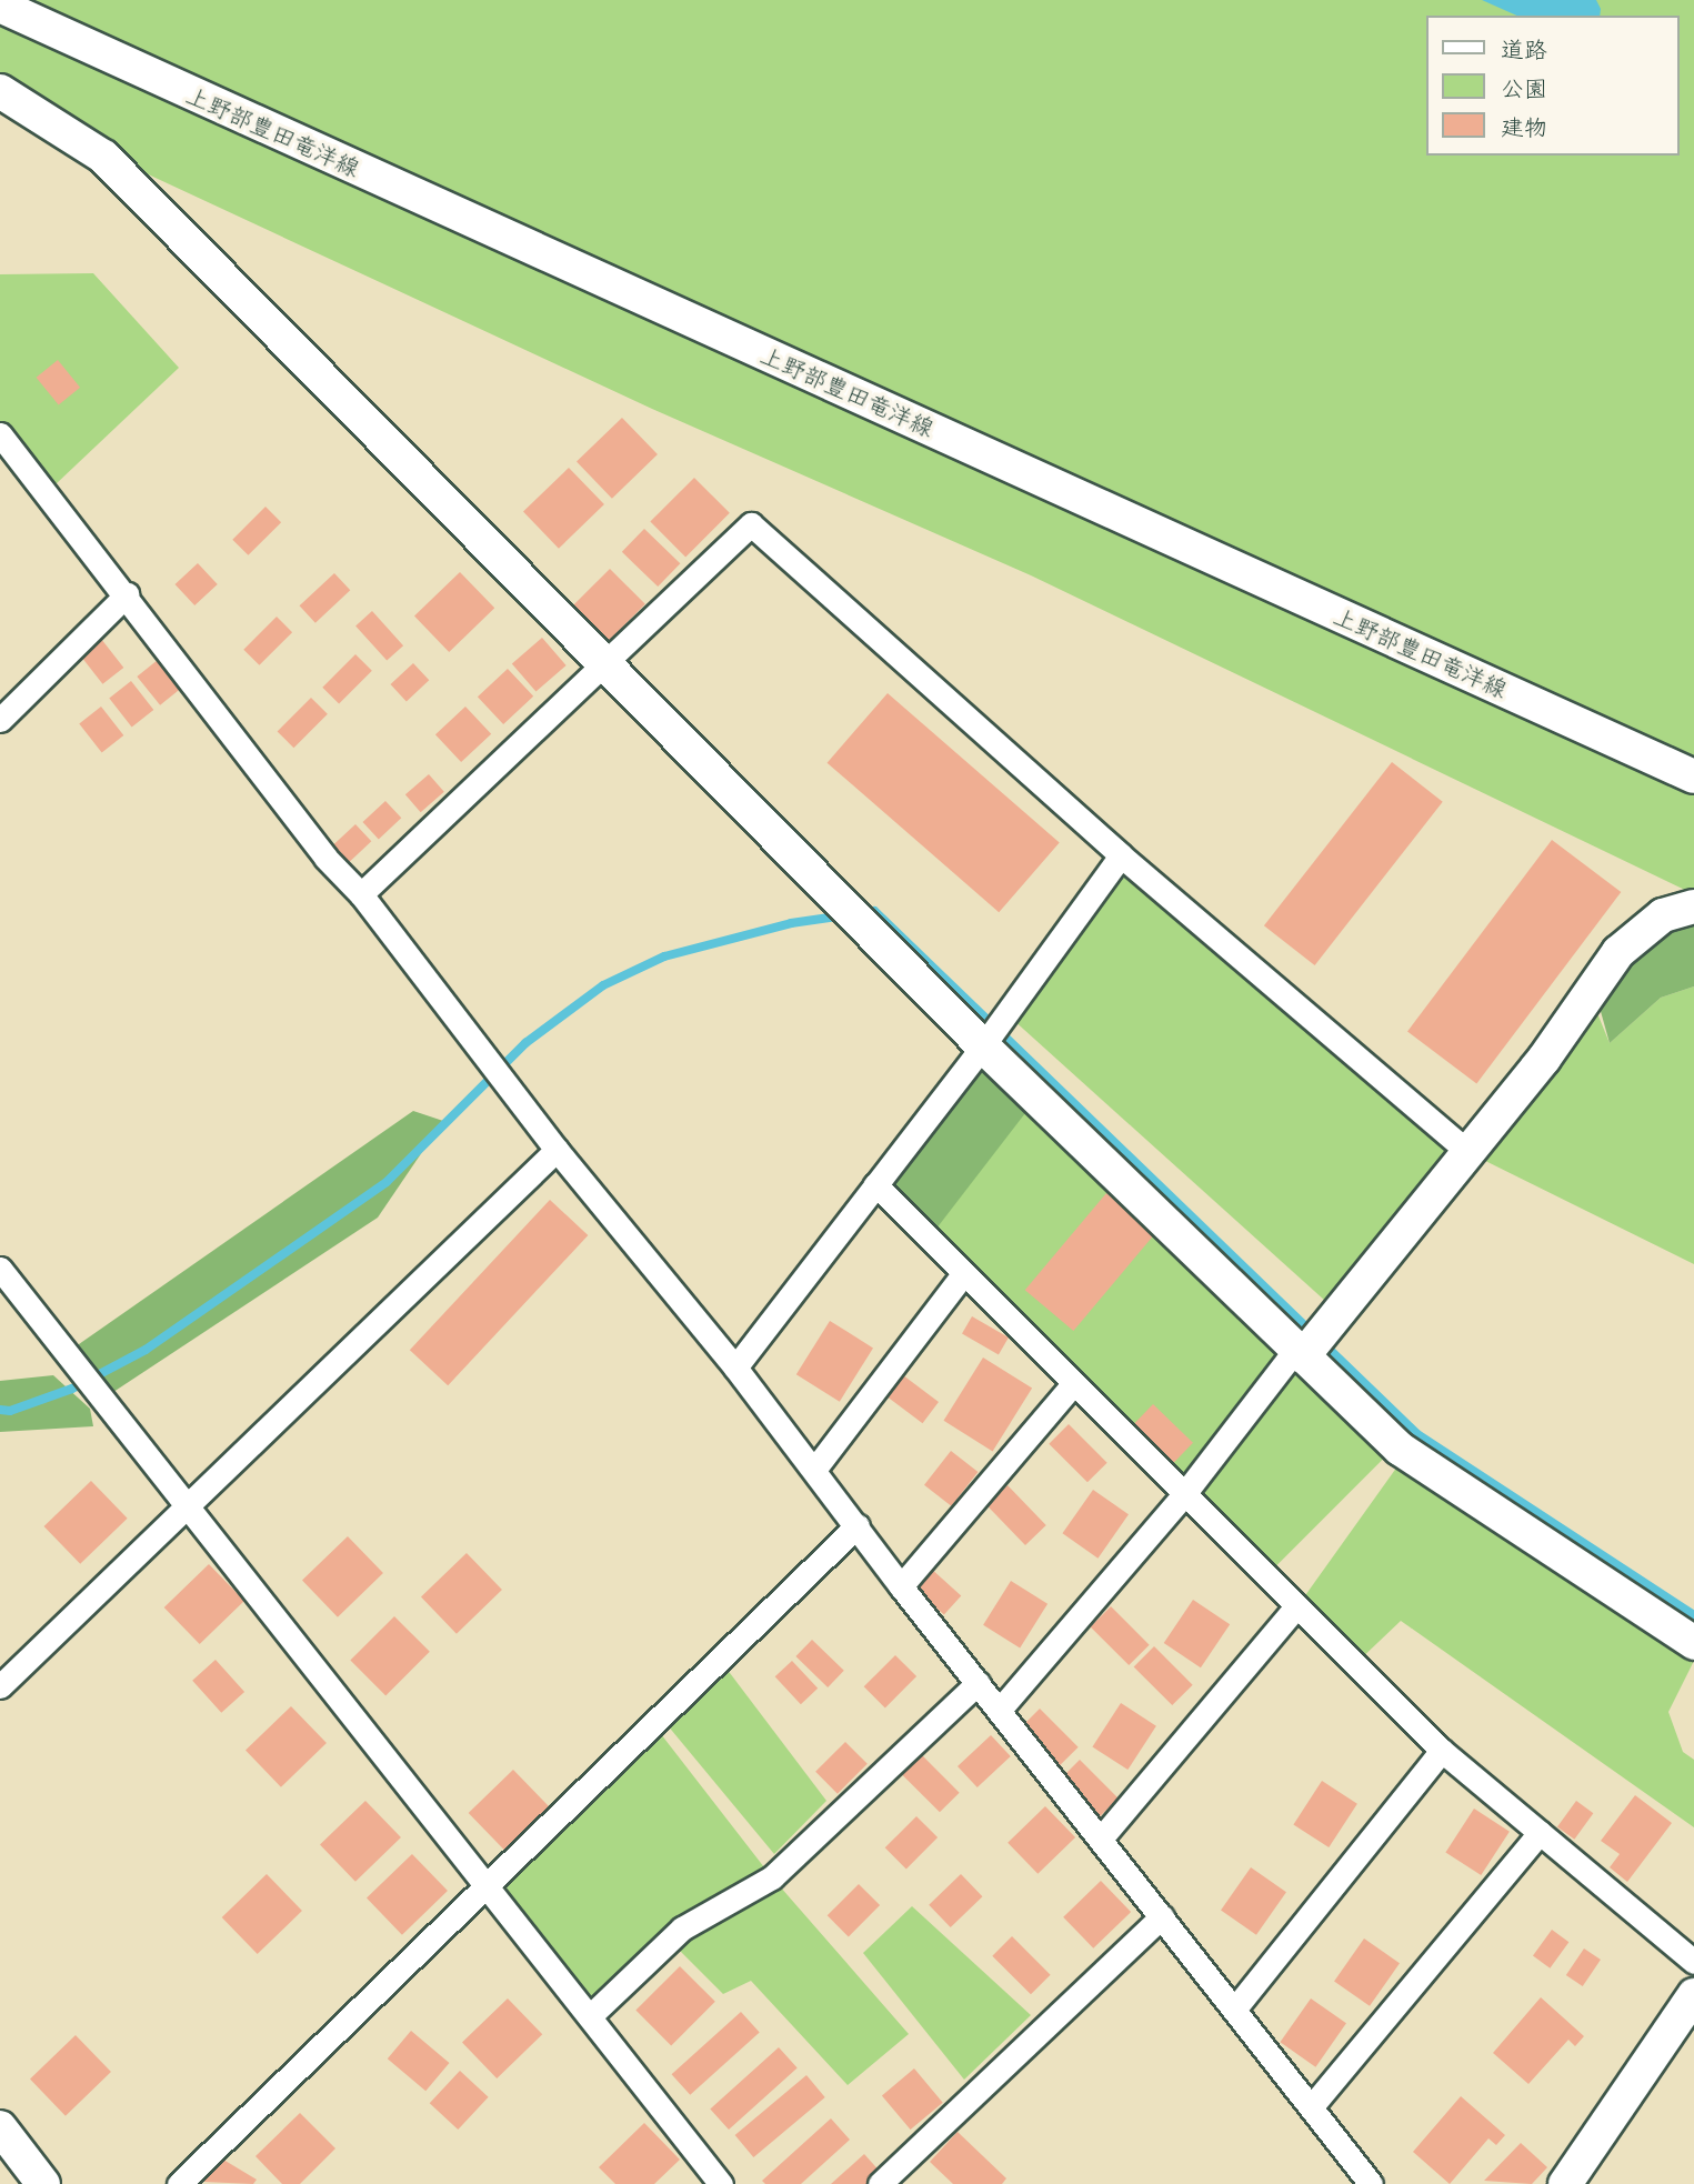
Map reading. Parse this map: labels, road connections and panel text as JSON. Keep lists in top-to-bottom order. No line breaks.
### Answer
{"streets":{"street":["上野部豊田竜洋線"]},"legend":["道路","公園","建物"]}
